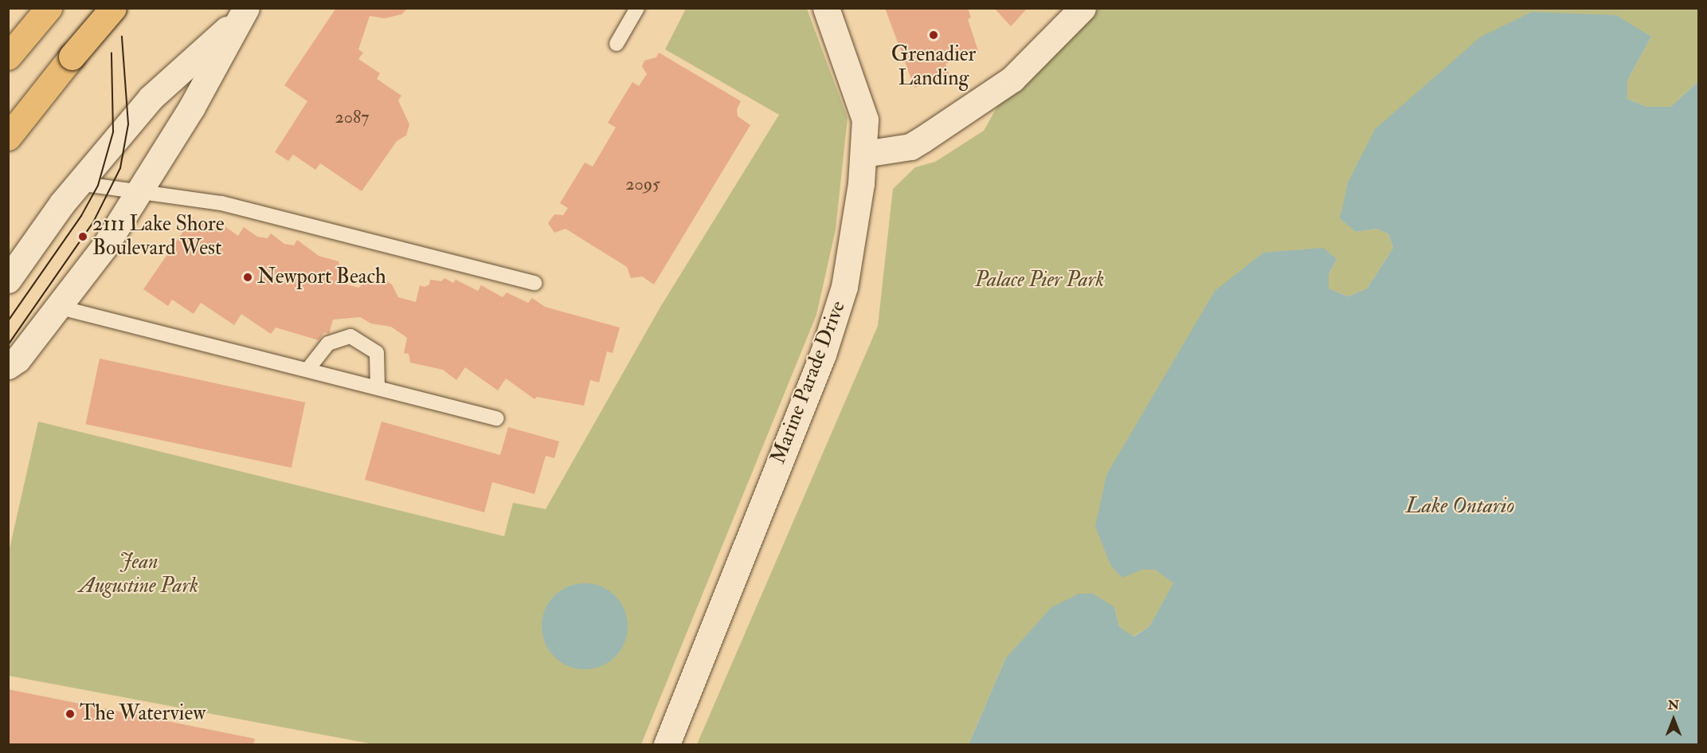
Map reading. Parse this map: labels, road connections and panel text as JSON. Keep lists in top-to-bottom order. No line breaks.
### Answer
{"streets":{"street":["Marine Parade Drive"]},"water":["Lake Ontario"],"parks":["Palace Pier Park","Jean Augustine Park"],"places":["Grenadier Landing","2111 Lake Shore Boulevard West","Newport Beach","The Waterview"],"house_numbers":["2087","2095"],"north":"top"}
